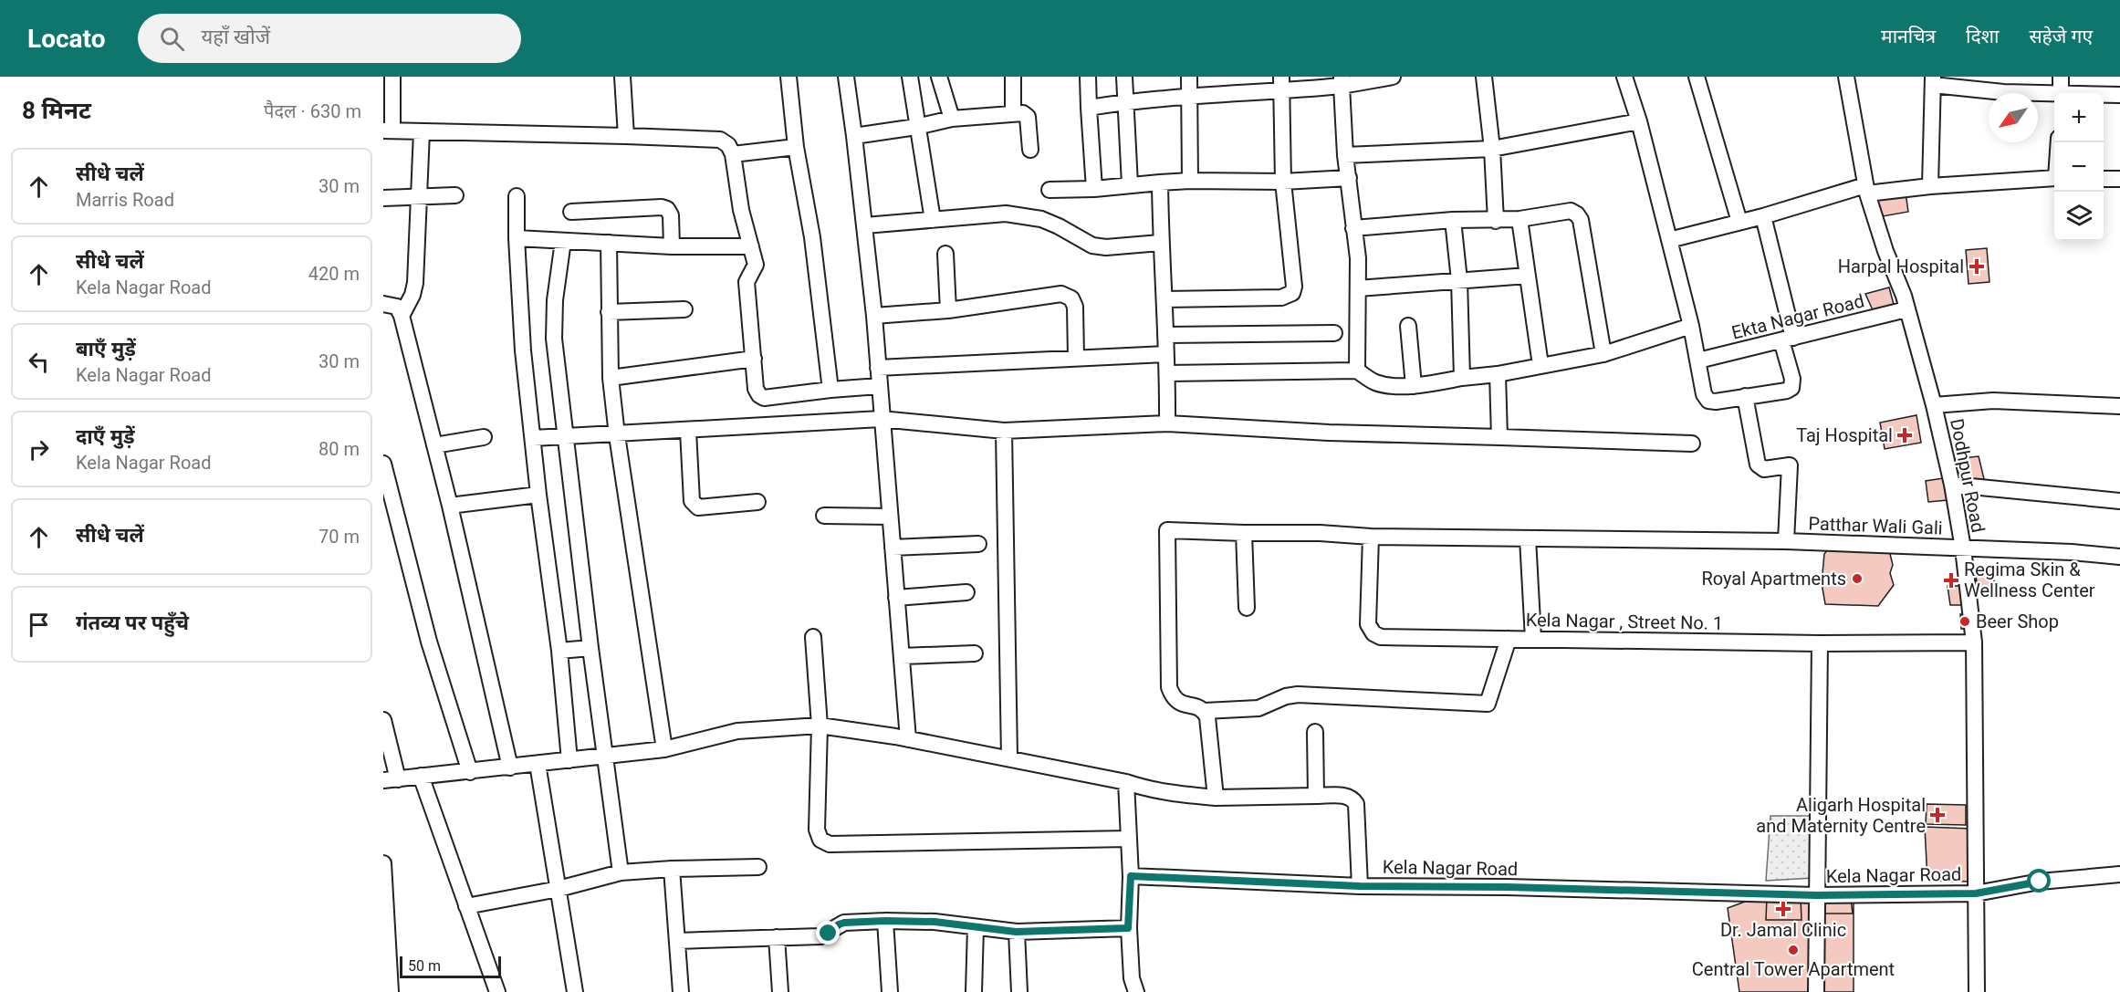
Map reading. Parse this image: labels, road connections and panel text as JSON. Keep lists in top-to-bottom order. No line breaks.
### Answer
{"streets":{"street":["Ekta Nagar Road","Dodhpur Road","Patthar Wali Gali","Kela Nagar , Street No. 1","Kela Nagar Road"]},"crossings":[["Ekta Nagar Road","Dodhpur Road"],["Dodhpur Road","Patthar Wali Gali"],["Dodhpur Road","Kela Nagar , Street No. 1"],["Dodhpur Road","Kela Nagar Road"],["Patthar Wali Gali","Kela Nagar , Street No. 1"]],"places":{"health":["Harpal Hospital","Taj Hospital","Regima Skin & Wellness Center","Aligarh Hospital and Maternity Centre","Dr. Jamal Clinic"],"other":["Royal Apartments","Beer Shop","Central Tower Apartment"]},"scale_bar":"50 m","north":"bottom left","page":{"header":"Locato","search":"यहाँ खोजें","nav":["मानचित्र","दिशा","सहेजे गए"],"heading":["8 मिनट","पैदल · 630 m"],"map_buttons":["+","−"],"list":[["सीधे चलें","Marris Road","30 m"],["सीधे चलें","Kela Nagar Road","420 m"],["बाएँ मुड़ें","Kela Nagar Road","30 m"],["दाएँ मुड़ें","Kela Nagar Road","80 m"],["सीधे चलें","70 m"],"गंतव्य पर पहुँचे"],"scale":"50 m"}}
